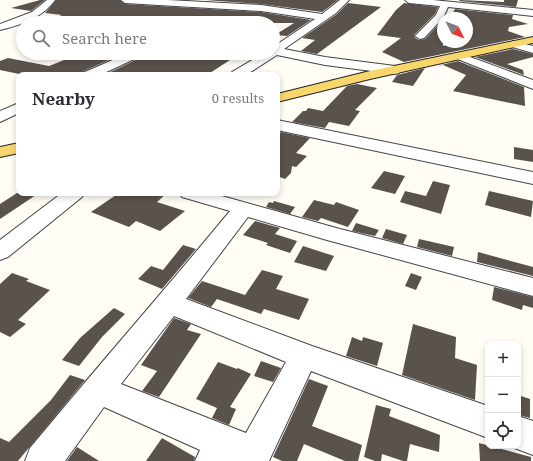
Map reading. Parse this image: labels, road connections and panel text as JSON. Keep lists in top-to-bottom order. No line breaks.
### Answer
{"north":"bottom right","page":{"search":"Search here","heading":["Nearby","0 results"],"map_buttons":["+","−"]}}
